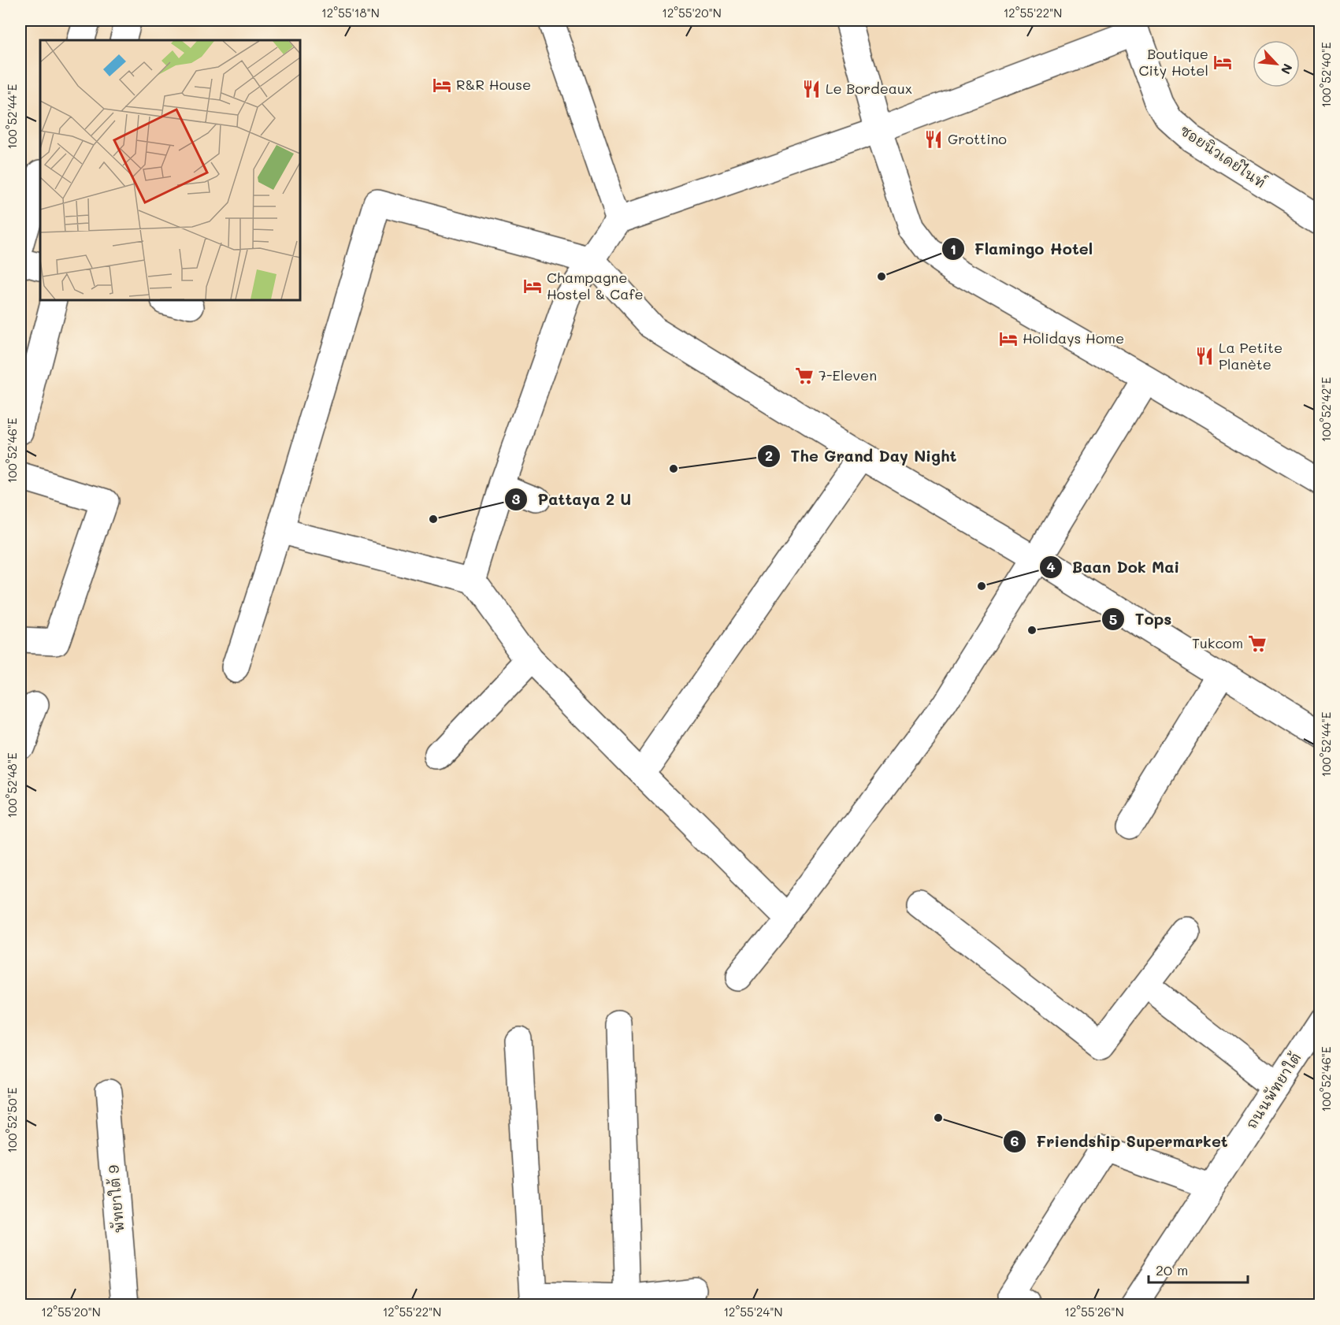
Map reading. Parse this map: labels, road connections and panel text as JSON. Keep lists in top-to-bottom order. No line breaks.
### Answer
{"streets":{"street":["ซอยนิวเดย์ไนท์","ถนนพัทยาใต้","พัทยาใต้ 9"]},"places":{"hotel":["Boutique City Hotel","R&R House","Champagne Hostel & Cafe","Holidays Home"],"restaurant":["Le Bordeaux","Grottino","La Petite Planète"],"other":["Flamingo Hotel","The Grand Day Night","Pattaya 2 U","Baan Dok Mai","Tops","Friendship Supermarket"],"supermarket":["7-Eleven","Tukcom"]},"scale_bar":"20 m","north":"bottom right","coordinates":["12°55'18\"N","12°55'20\"N","12°55'22\"N","100°52'40\"E","100°52'44\"E","100°52'42\"E","100°52'46\"E","100°52'48\"E","100°52'50\"E","12°55'24\"N","12°55'26\"N"]}
